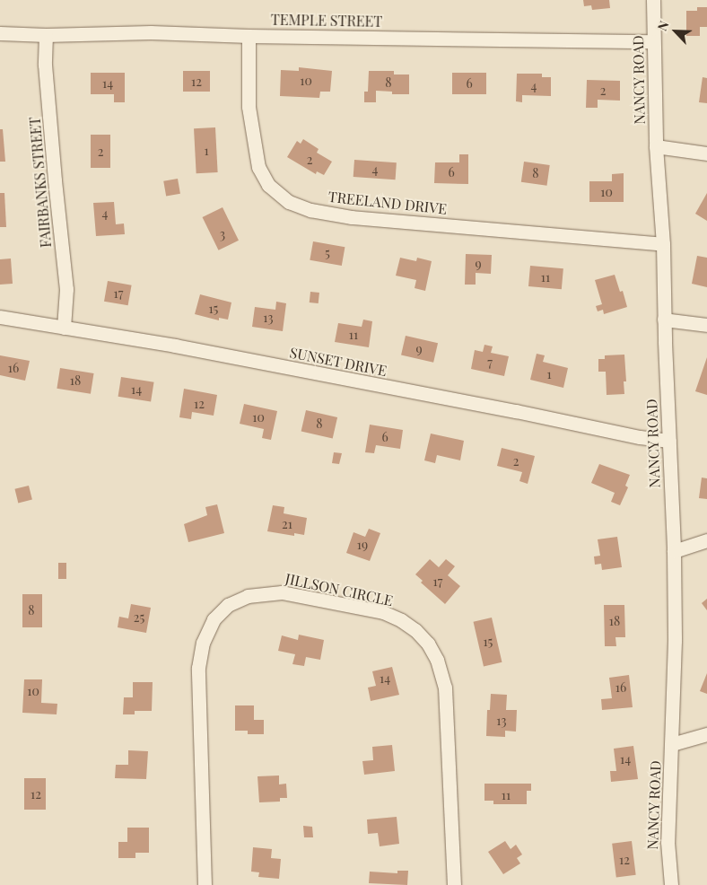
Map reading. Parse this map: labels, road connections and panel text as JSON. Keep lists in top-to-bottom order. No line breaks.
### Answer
{"streets":{"street":["TEMPLE STREET","NANCY ROAD","FAIRBANKS STREET","TREELAND DRIVE","SUNSET DRIVE","JILLSON CIRCLE"]},"crossings":[["TEMPLE STREET","NANCY ROAD"],["TEMPLE STREET","FAIRBANKS STREET"],["TEMPLE STREET","TREELAND DRIVE"],["NANCY ROAD","TREELAND DRIVE"],["NANCY ROAD","SUNSET DRIVE"],["FAIRBANKS STREET","SUNSET DRIVE"]],"house_numbers":["10","12","8","14","6","4","2","1","2","2","4","6","8","10","4","3","5","9","11","17","15","13","11","9","7","16","1","18","14","12","10","8","6","2","21","19","17","8","25","18","15","14","16","10","13","14","12","11","12"],"north":"top left"}
